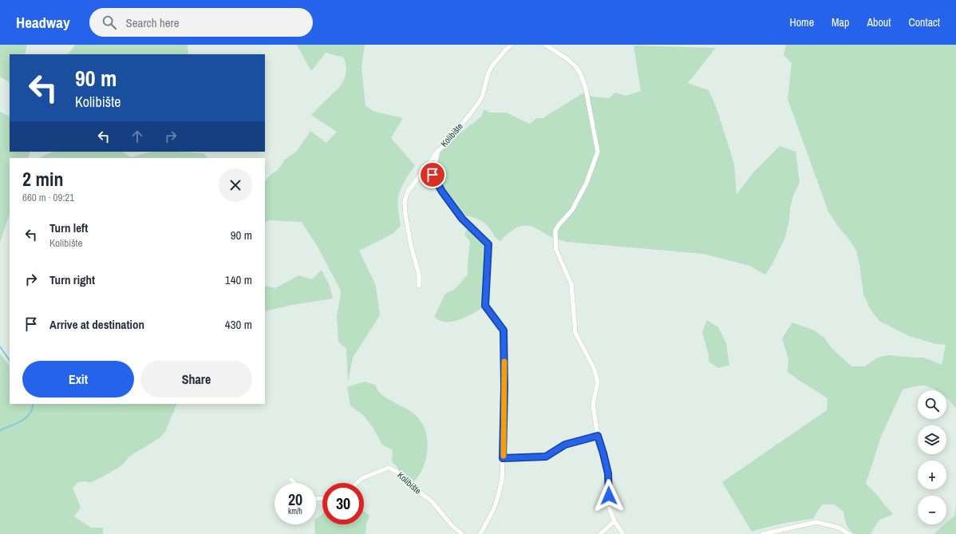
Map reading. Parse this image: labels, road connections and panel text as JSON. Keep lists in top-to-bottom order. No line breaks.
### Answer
{"streets":{"street":["Kolibište"]},"page":{"header":"Headway","search":"Search here","nav":["Home","Map","About","Contact"],"turn":["90 m","Kolibište"],"heading":["2 min","660 m · 09:21"],"list":[{"name":"Turn left","note":"Kolibište","value":"90 m"},{"name":"Turn right","value":"140 m"},{"name":"Arrive at destination","value":"430 m"}],"buttons":["Exit","Share"],"map_buttons":["+","−"],"speed":"20 km/h","limit":"30"}}
